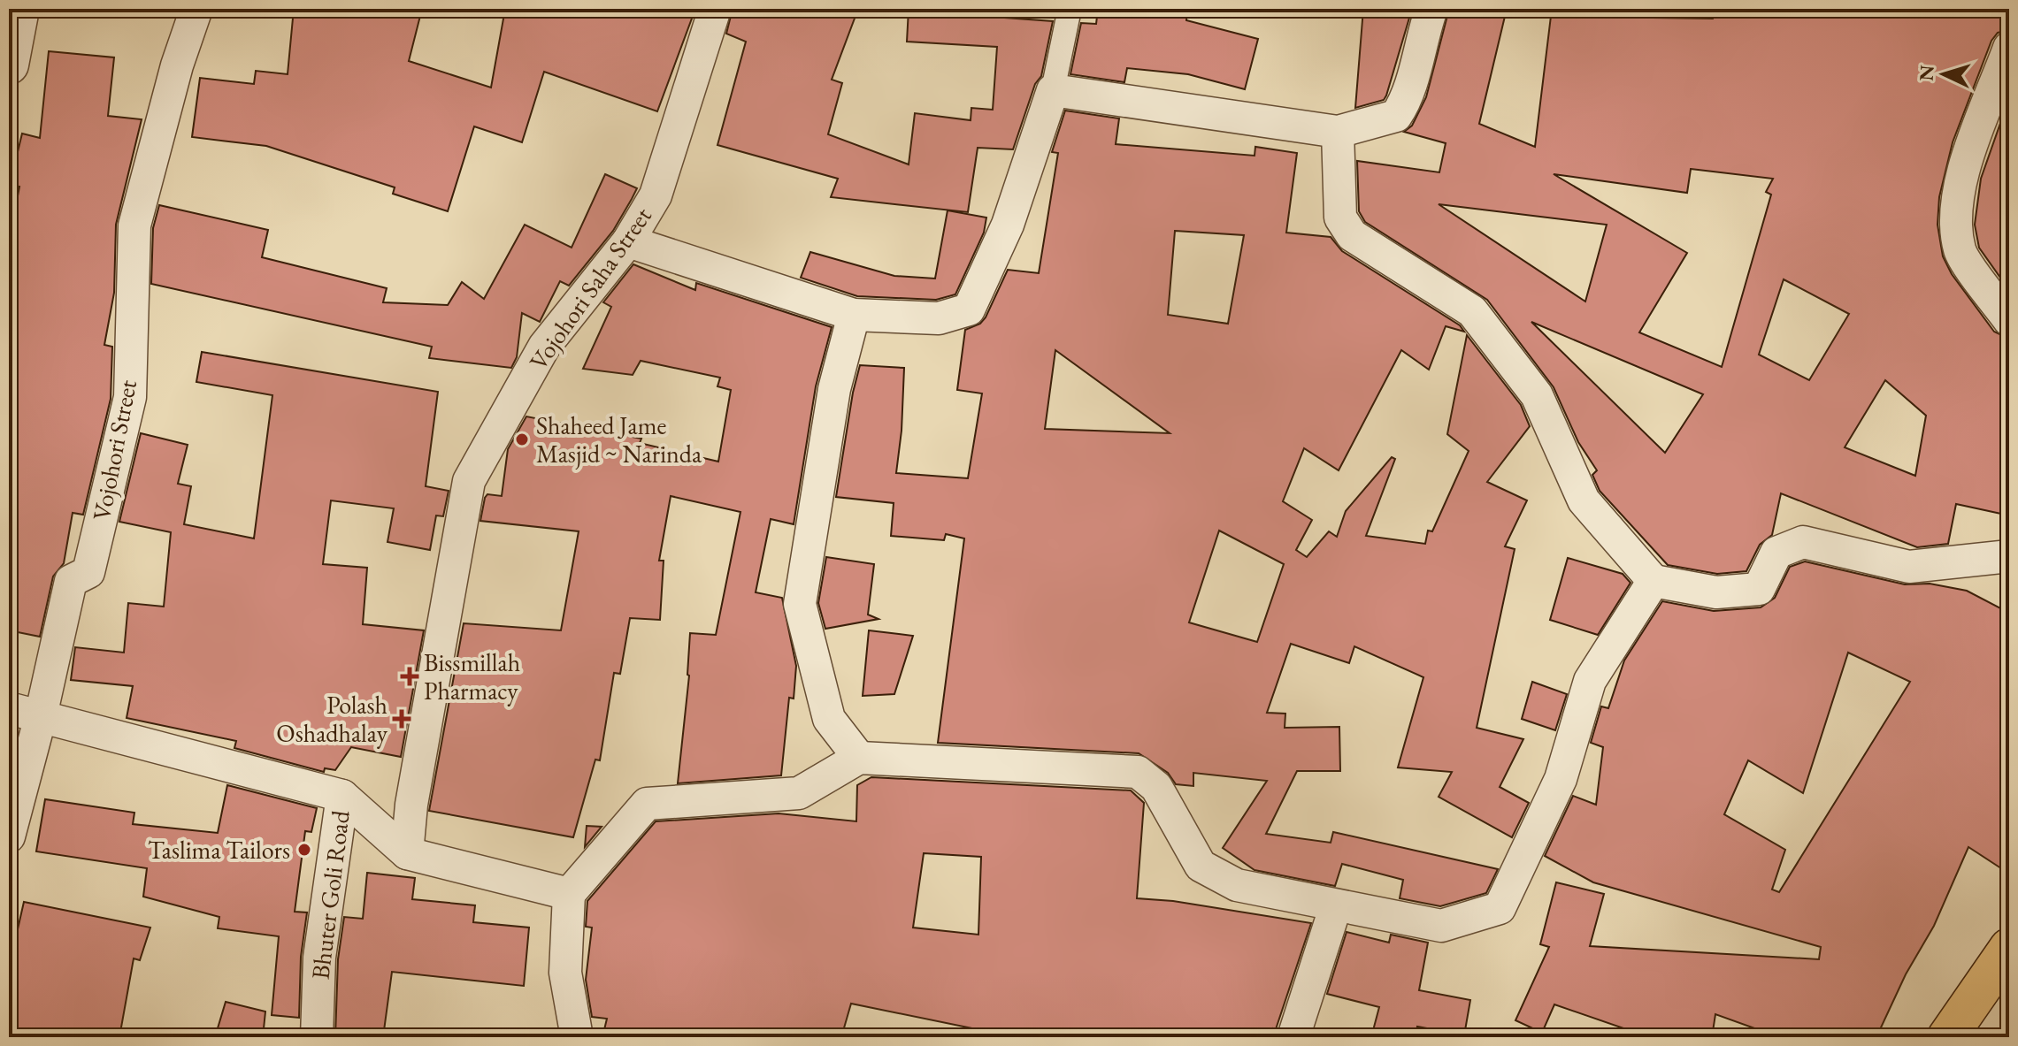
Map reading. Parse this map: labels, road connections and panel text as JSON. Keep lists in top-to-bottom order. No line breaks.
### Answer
{"streets":{"street":["Vojohori Saha Street","Vojohori Street","Bhuter Goli Road"]},"crossings":[["Vojohori Saha Street","Bhuter Goli Road"]],"places":{"other":["Shaheed Jame Masjid ~ Narinda","Taslima Tailors"],"health":["Bissmillah Pharmacy","Polash Oshadhalay"]},"north":"left"}
